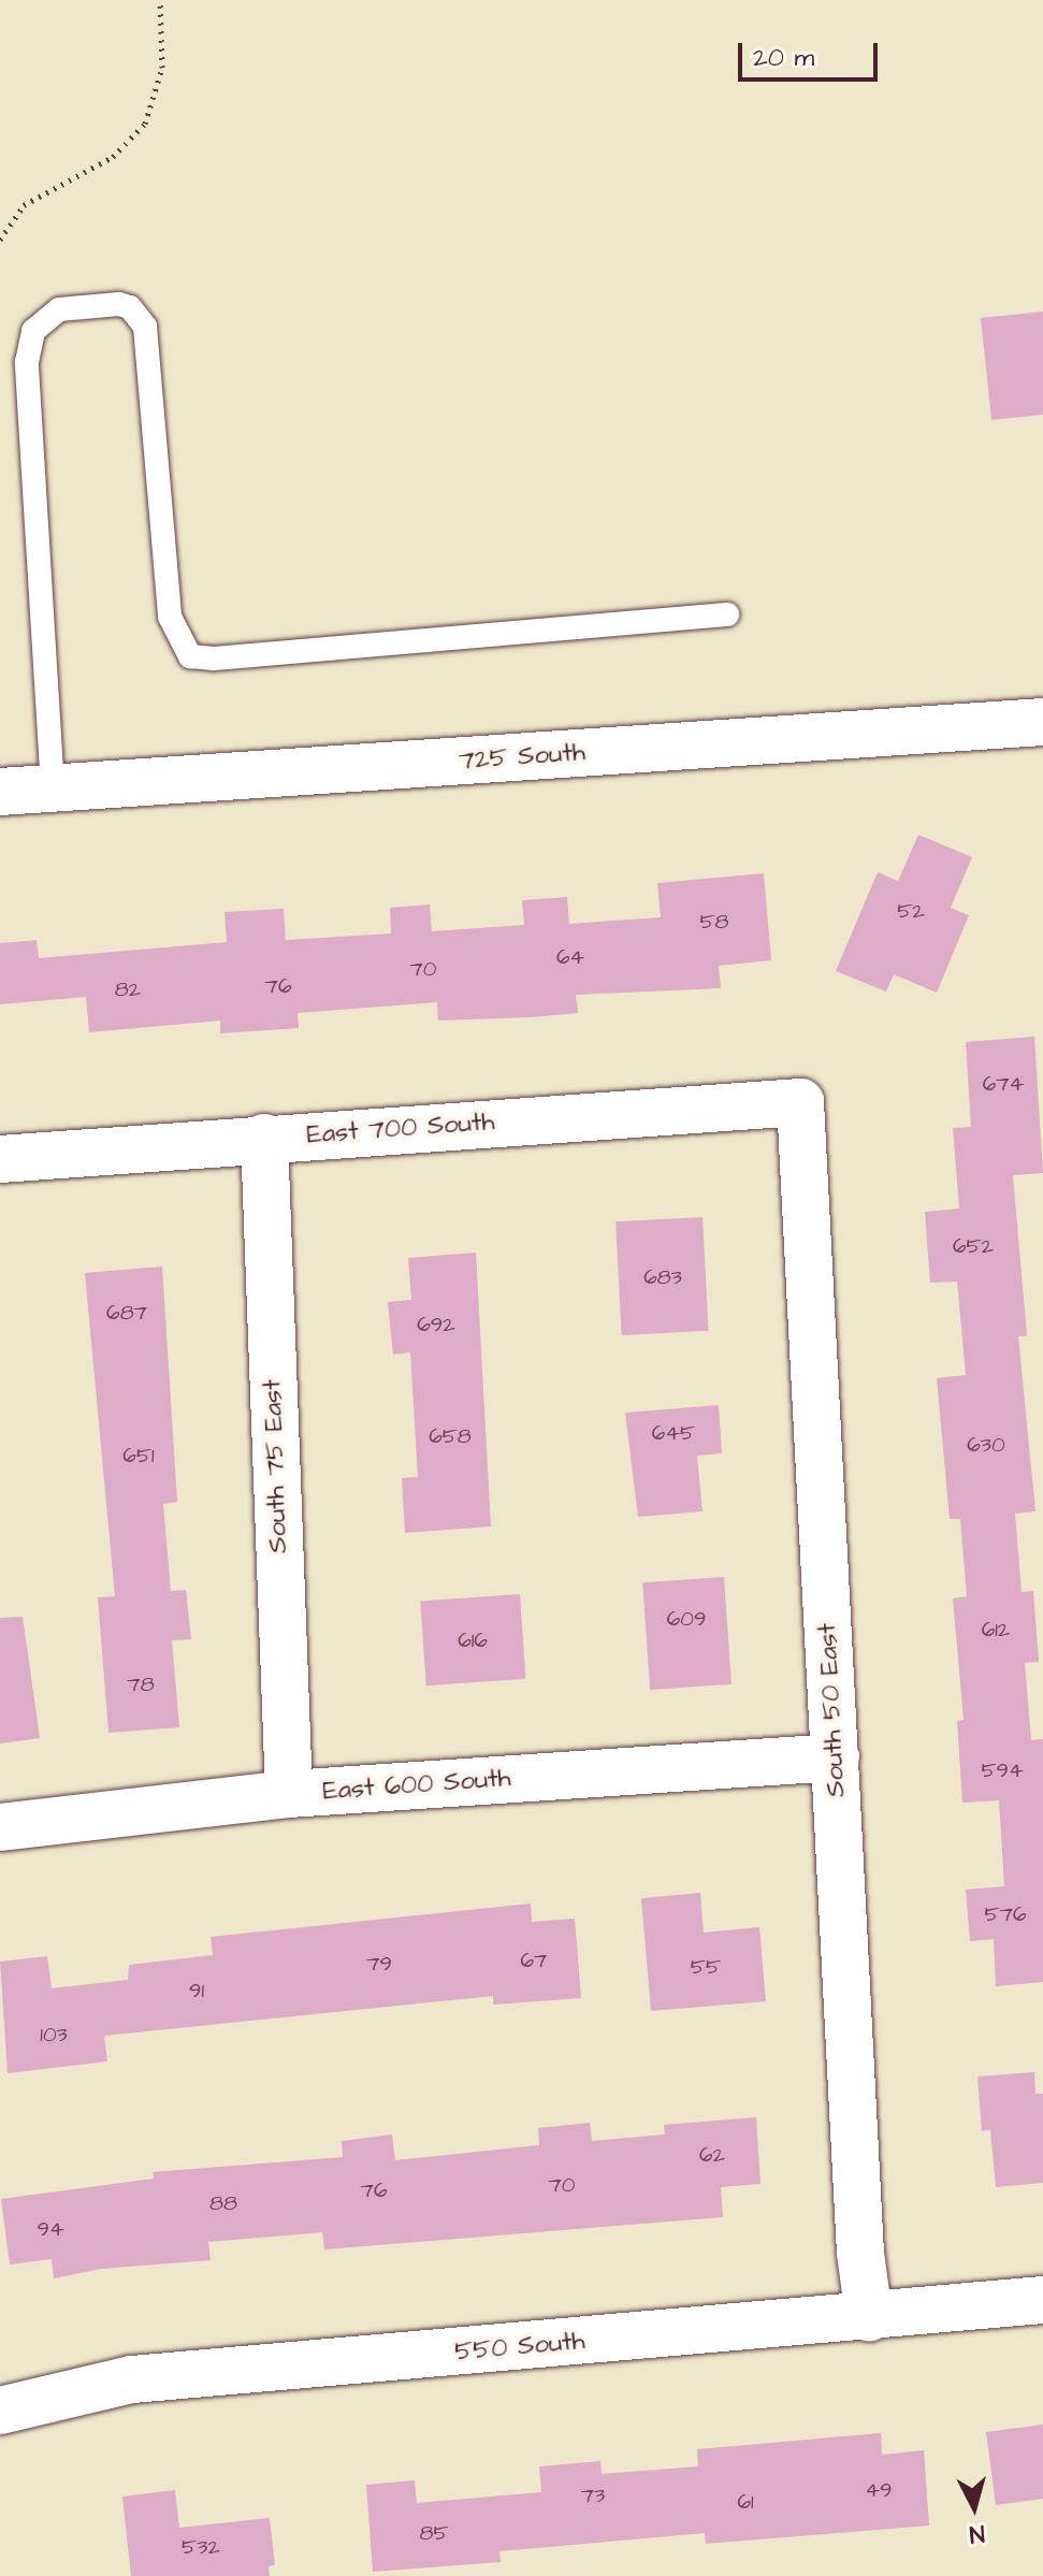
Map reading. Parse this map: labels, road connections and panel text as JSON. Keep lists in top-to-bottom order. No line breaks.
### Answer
{"streets":{"street":["725 South","East 700 South","South 75 East","South 50 East","East 600 South","550 South"]},"crossings":[["East 700 South","South 75 East"],["East 700 South","South 50 East"],["South 75 East","East 600 South"],["South 50 East","East 600 South"],["South 50 East","550 South"]],"house_numbers":["52","58","64","70","76","82","674","652","683","687","692","645","658","630","651","609","612","616","78","594","576","67","79","55","91","103","62","70","76","88","94","49","73","61","85","532"],"scale_bar":"20 m","north":"bottom"}
